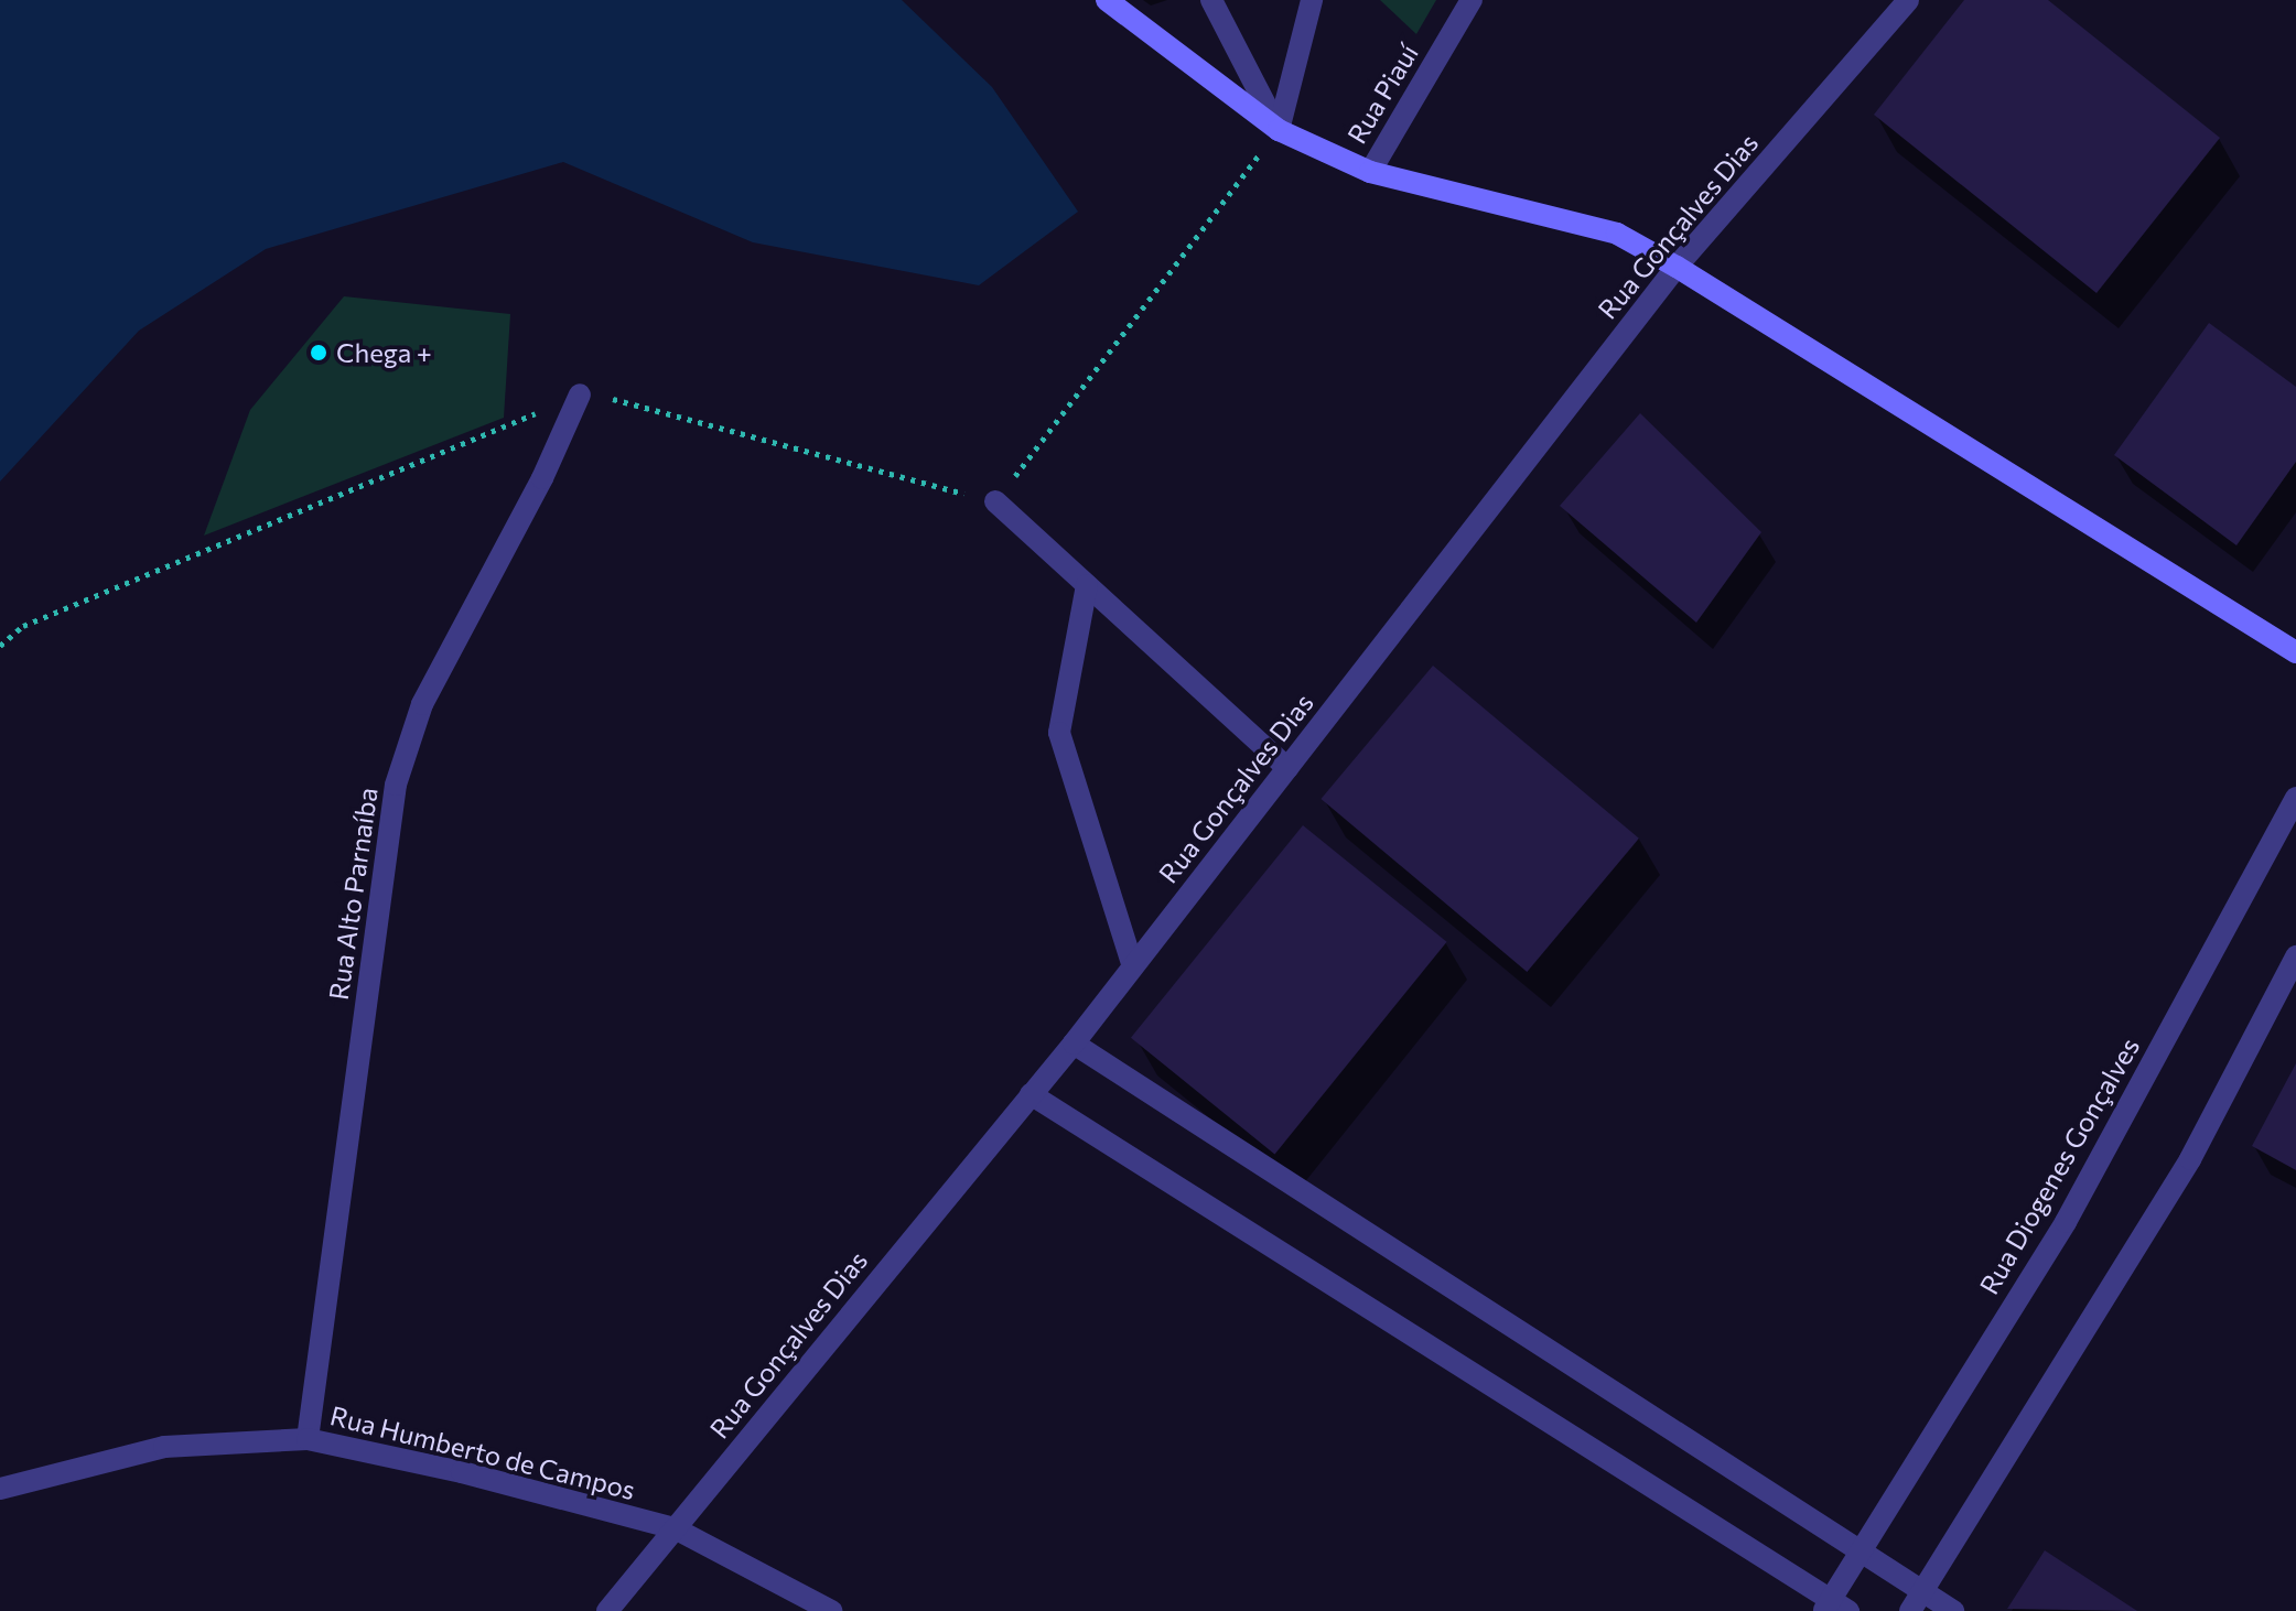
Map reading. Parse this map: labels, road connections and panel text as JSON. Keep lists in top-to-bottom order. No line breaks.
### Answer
{"streets":{"street":["Rua Piauí","Rua Gonçalves Dias","Rua Alto Parnaíba","Rua Diogenes Gonçalves","Rua Humberto de Campos"]},"crossings":[["Rua Gonçalves Dias","Rua Humberto de Campos"],["Rua Alto Parnaíba","Rua Humberto de Campos"]],"places":["Chega +"]}
